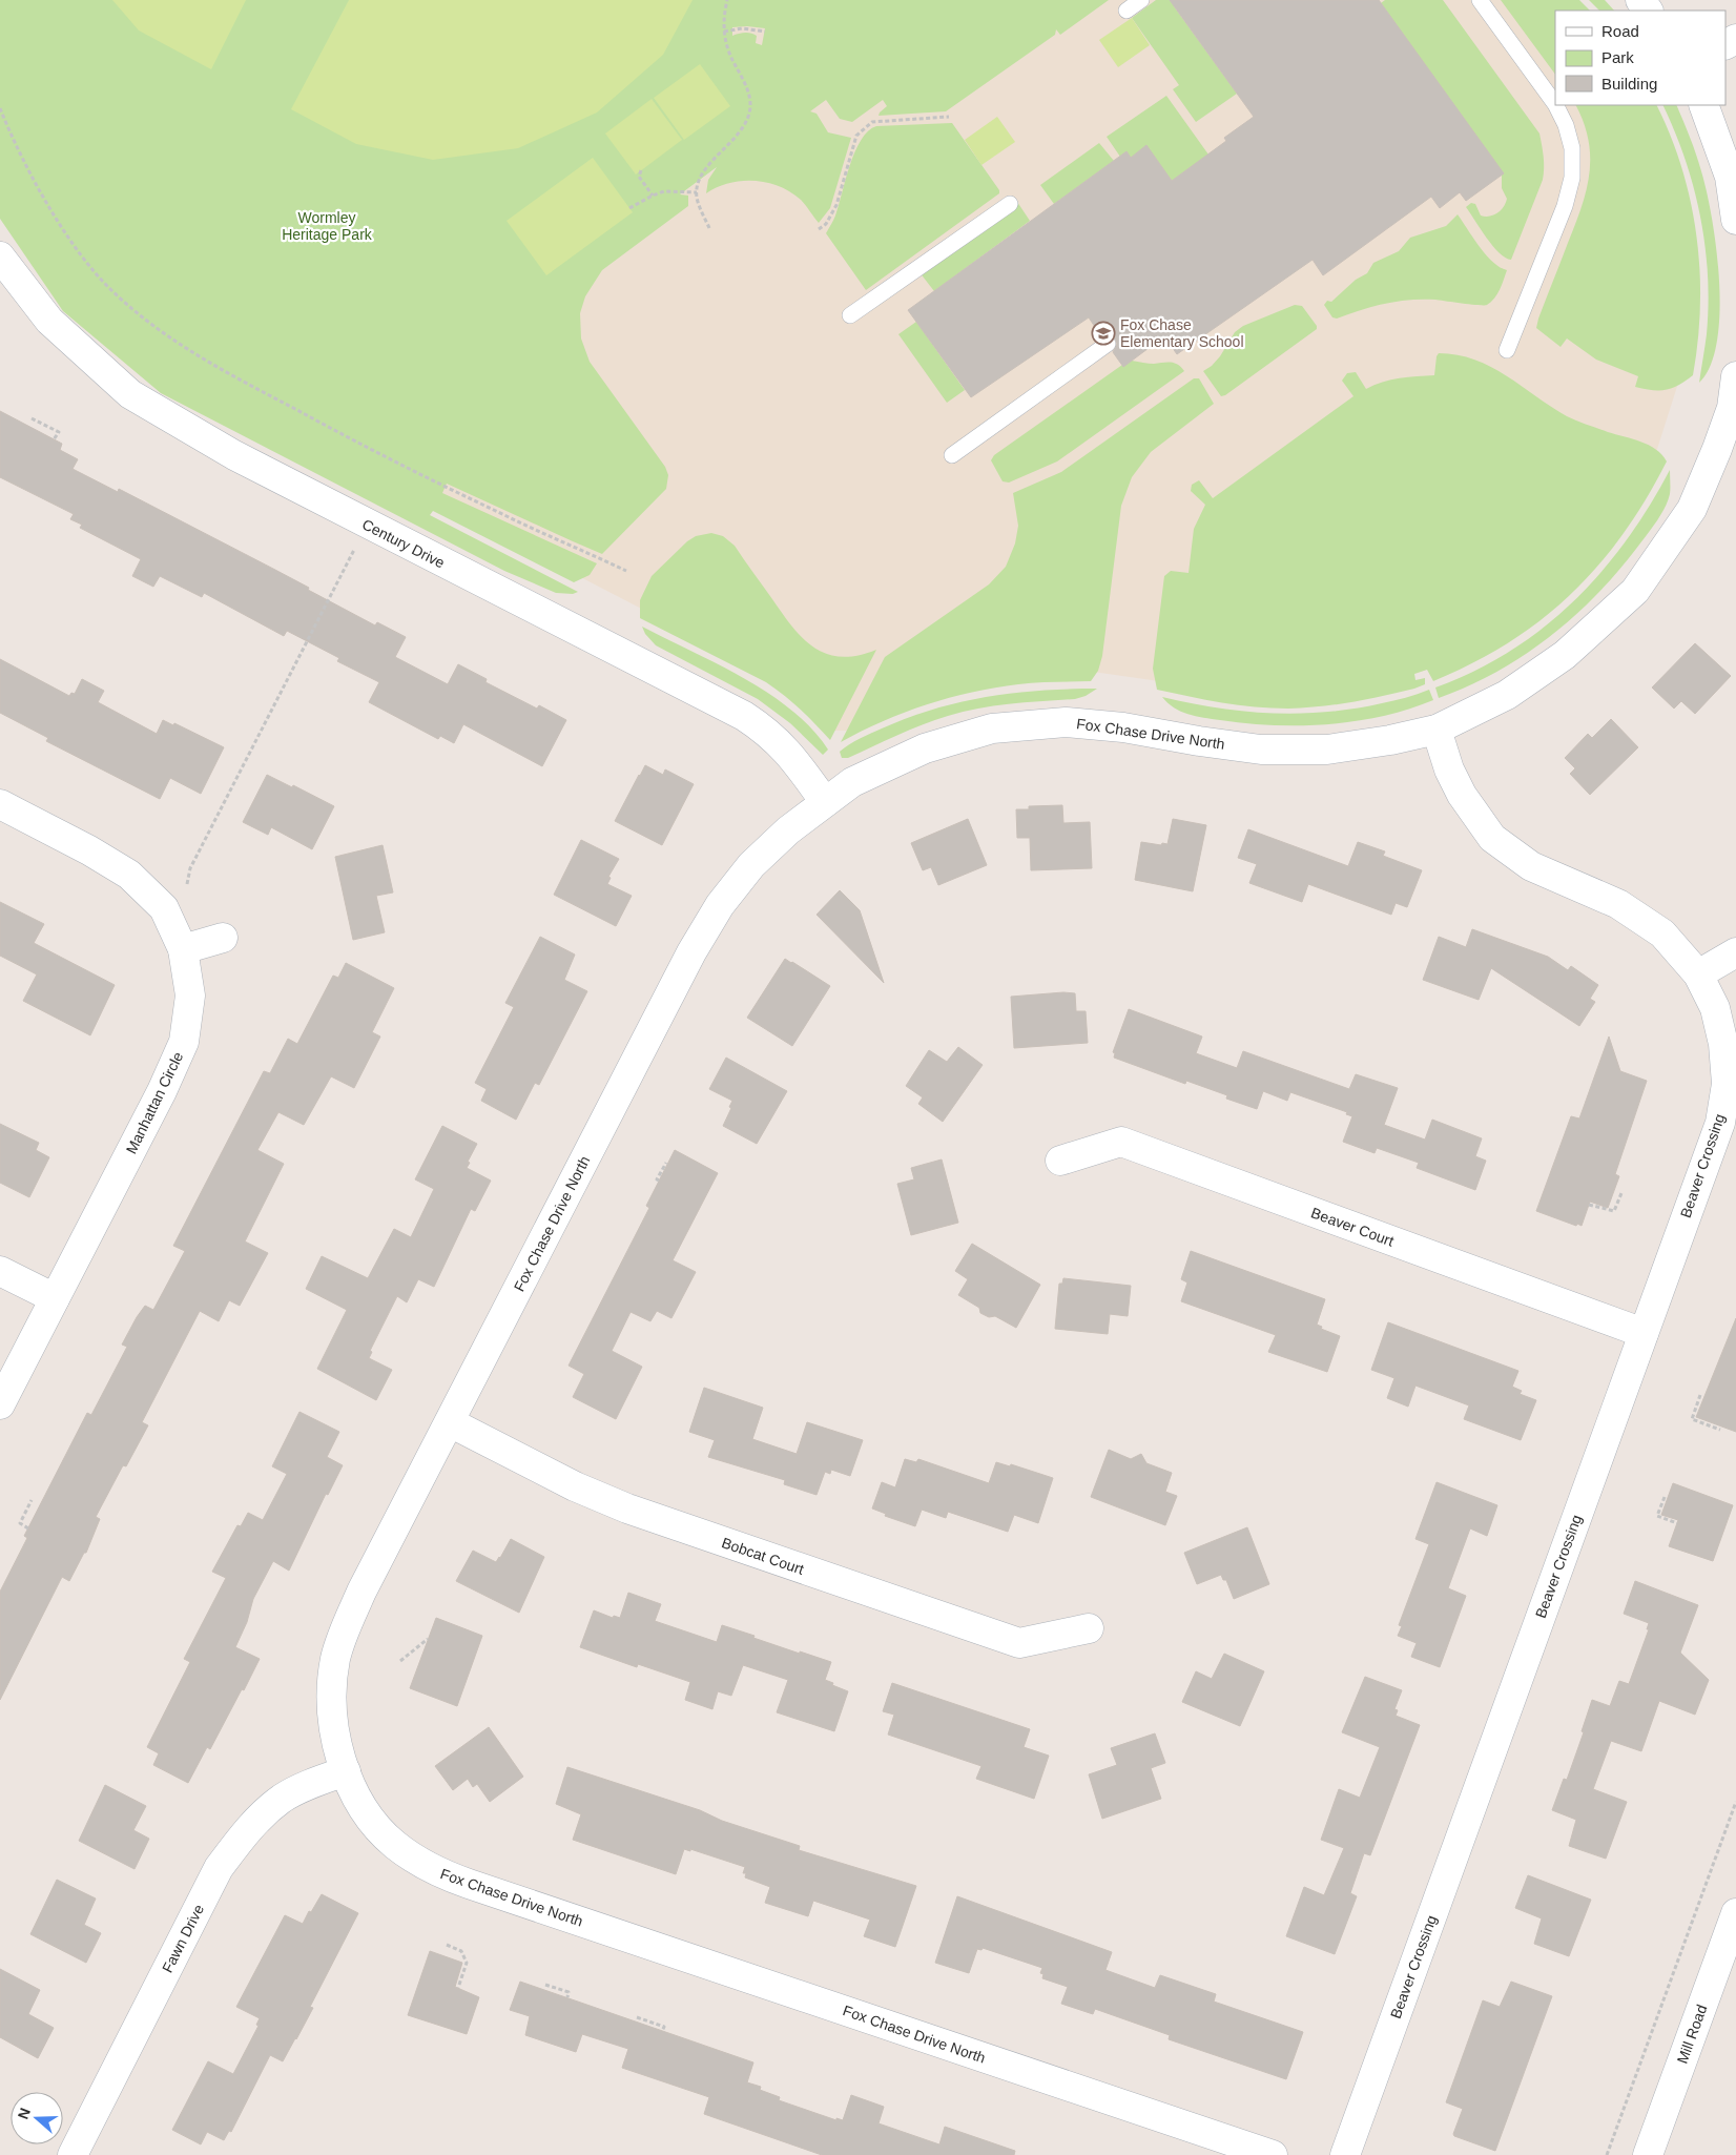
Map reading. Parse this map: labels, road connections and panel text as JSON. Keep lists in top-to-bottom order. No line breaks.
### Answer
{"streets":{"street":["Century Drive","Fox Chase Drive North","Manhattan Circle","Beaver Crossing","Beaver Court","Bobcat Court","Fawn Drive","Mill Road"]},"crossings":[["Century Drive","Fox Chase Drive North"],["Fox Chase Drive North","Beaver Crossing"],["Fox Chase Drive North","Bobcat Court"],["Fox Chase Drive North","Fawn Drive"],["Beaver Crossing","Beaver Court"]],"parks":["Wormley Heritage Park"],"places":{"school or university":["Fox Chase Elementary School"]},"legend":["Road","Park","Building"],"north":"left"}
